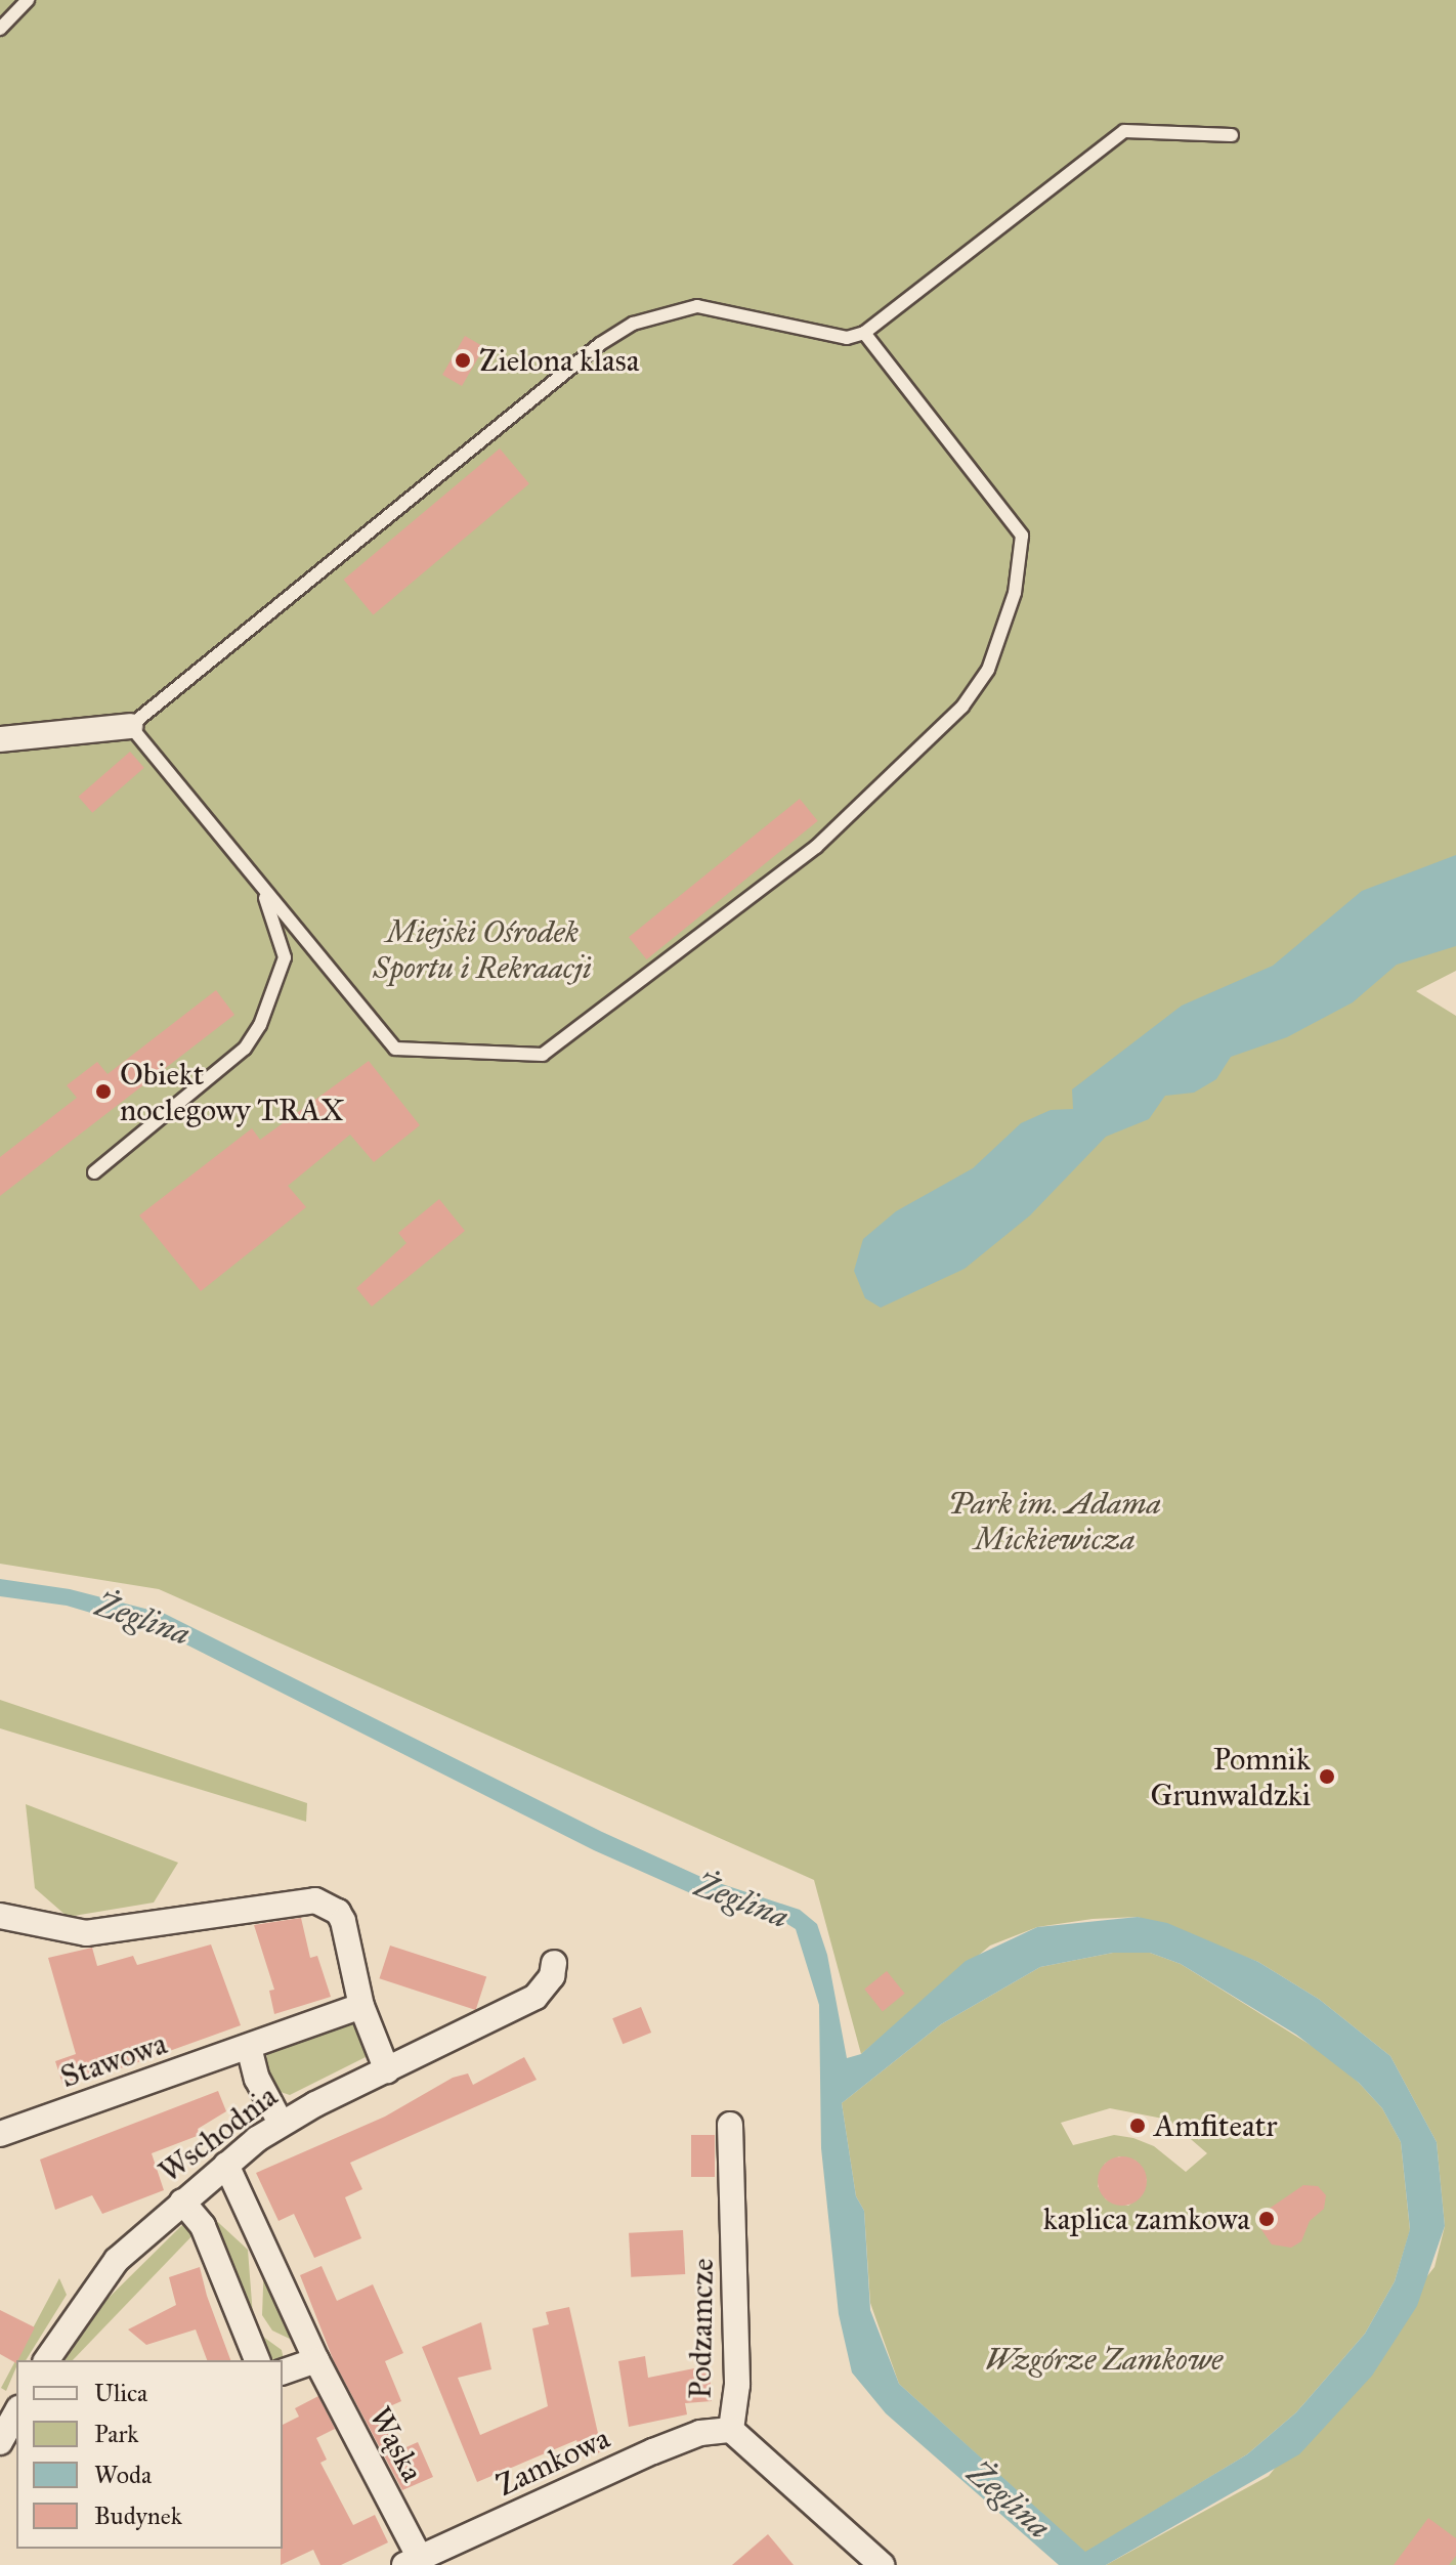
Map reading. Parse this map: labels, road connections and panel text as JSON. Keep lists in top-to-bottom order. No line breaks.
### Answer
{"streets":{"street":["Stawowa","Wschodnia","Podzamcze","Wąska","Zamkowa"]},"crossings":[["Wschodnia","Wąska"],["Podzamcze","Zamkowa"],["Wąska","Zamkowa"]],"water":["Żeglina"],"parks":["Miejski Ośrodek Sportu i Rekraacji","Park im. Adama Mickiewicza","Wzgórze Zamkowe"],"places":["Zielona klasa","Obiekt noclegowy TRAX","Pomnik Grunwaldzki","Amfiteatr","kaplica zamkowa"],"legend":["Ulica","Park","Woda","Budynek"]}
